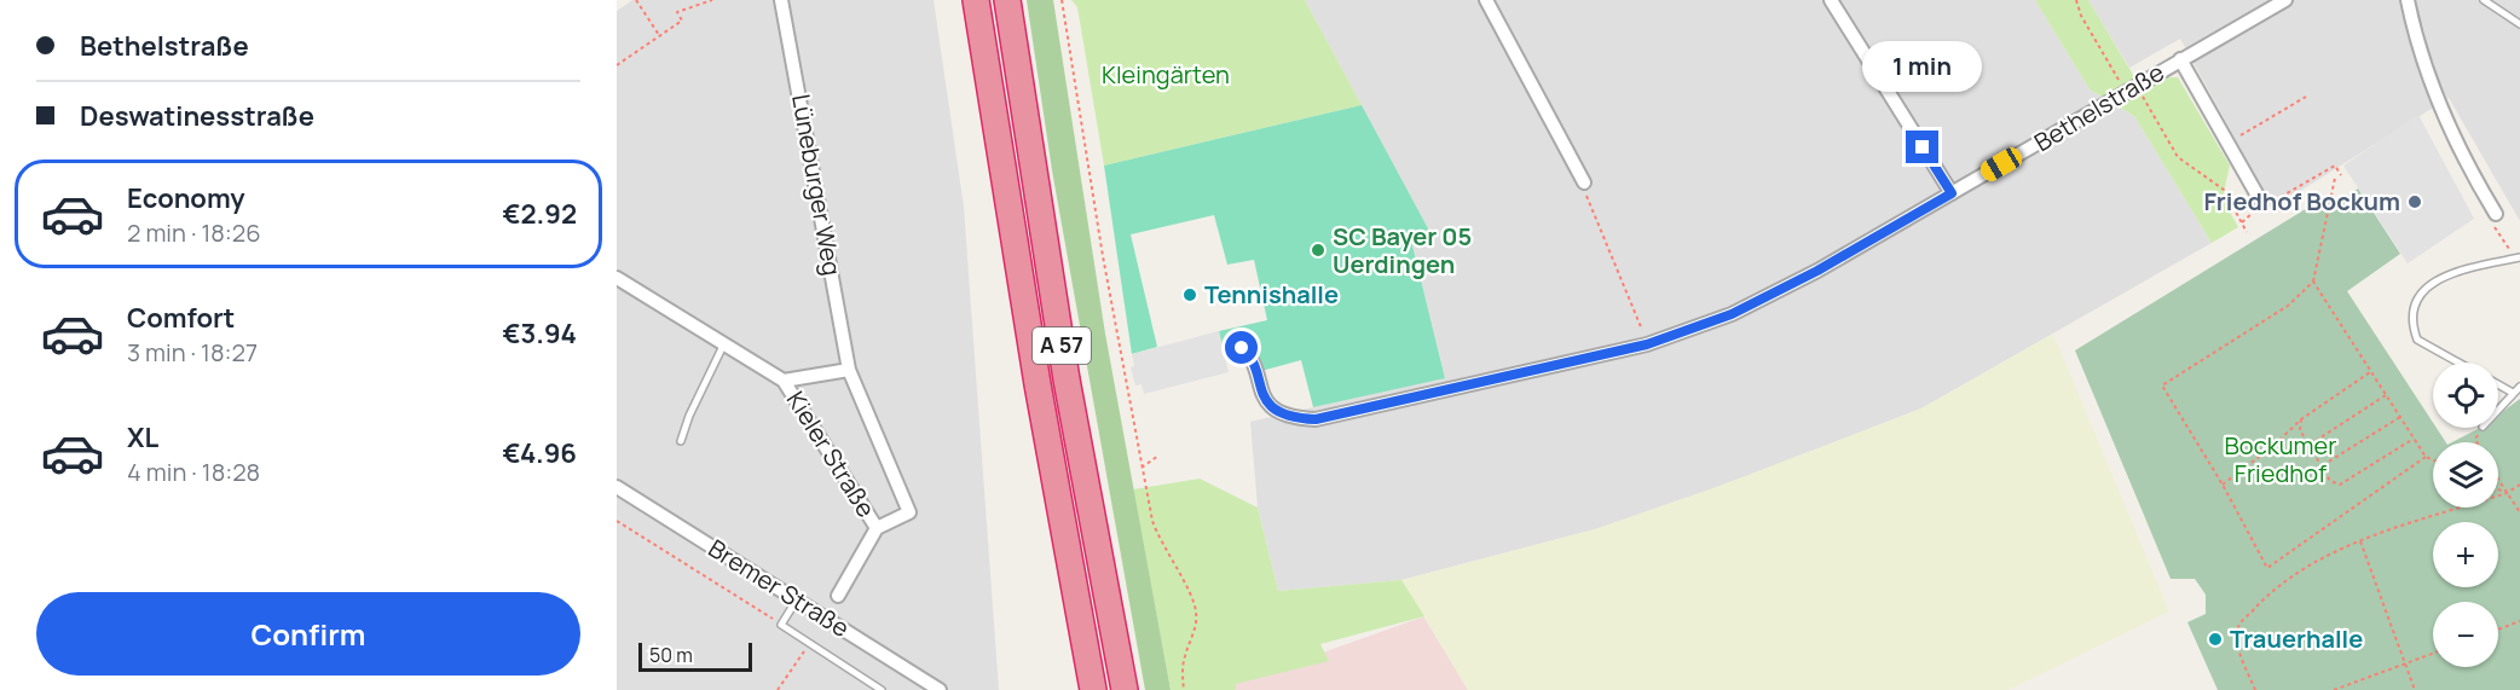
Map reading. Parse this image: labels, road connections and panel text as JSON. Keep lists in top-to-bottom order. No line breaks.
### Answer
{"streets":{"highway":["A 57"],"street":["Bethelstraße","Lüneburger Weg","Kieler Straße","Bremer Straße"]},"crossings":[["Lüneburger Weg","Kieler Straße"]],"parks":["Kleingärten","Bockumer Friedhof"],"places":["Friedhof Bockum","SC Bayer 05 Uerdingen","Tennishalle","Trauerhalle"],"scale_bar":"50 m","page":{"banner":["Bethelstraße","Deswatinesstraße"],"bubble":"1 min","list":[{"name":"Economy","note":"2 min · 18:26","value":"€2.92"},{"name":"Comfort","note":"3 min · 18:27","value":"€3.94"},{"name":"XL","note":"4 min · 18:28","value":"€4.96"}],"map_buttons":["+","−"],"buttons":"Confirm","scale":"50 m"}}
